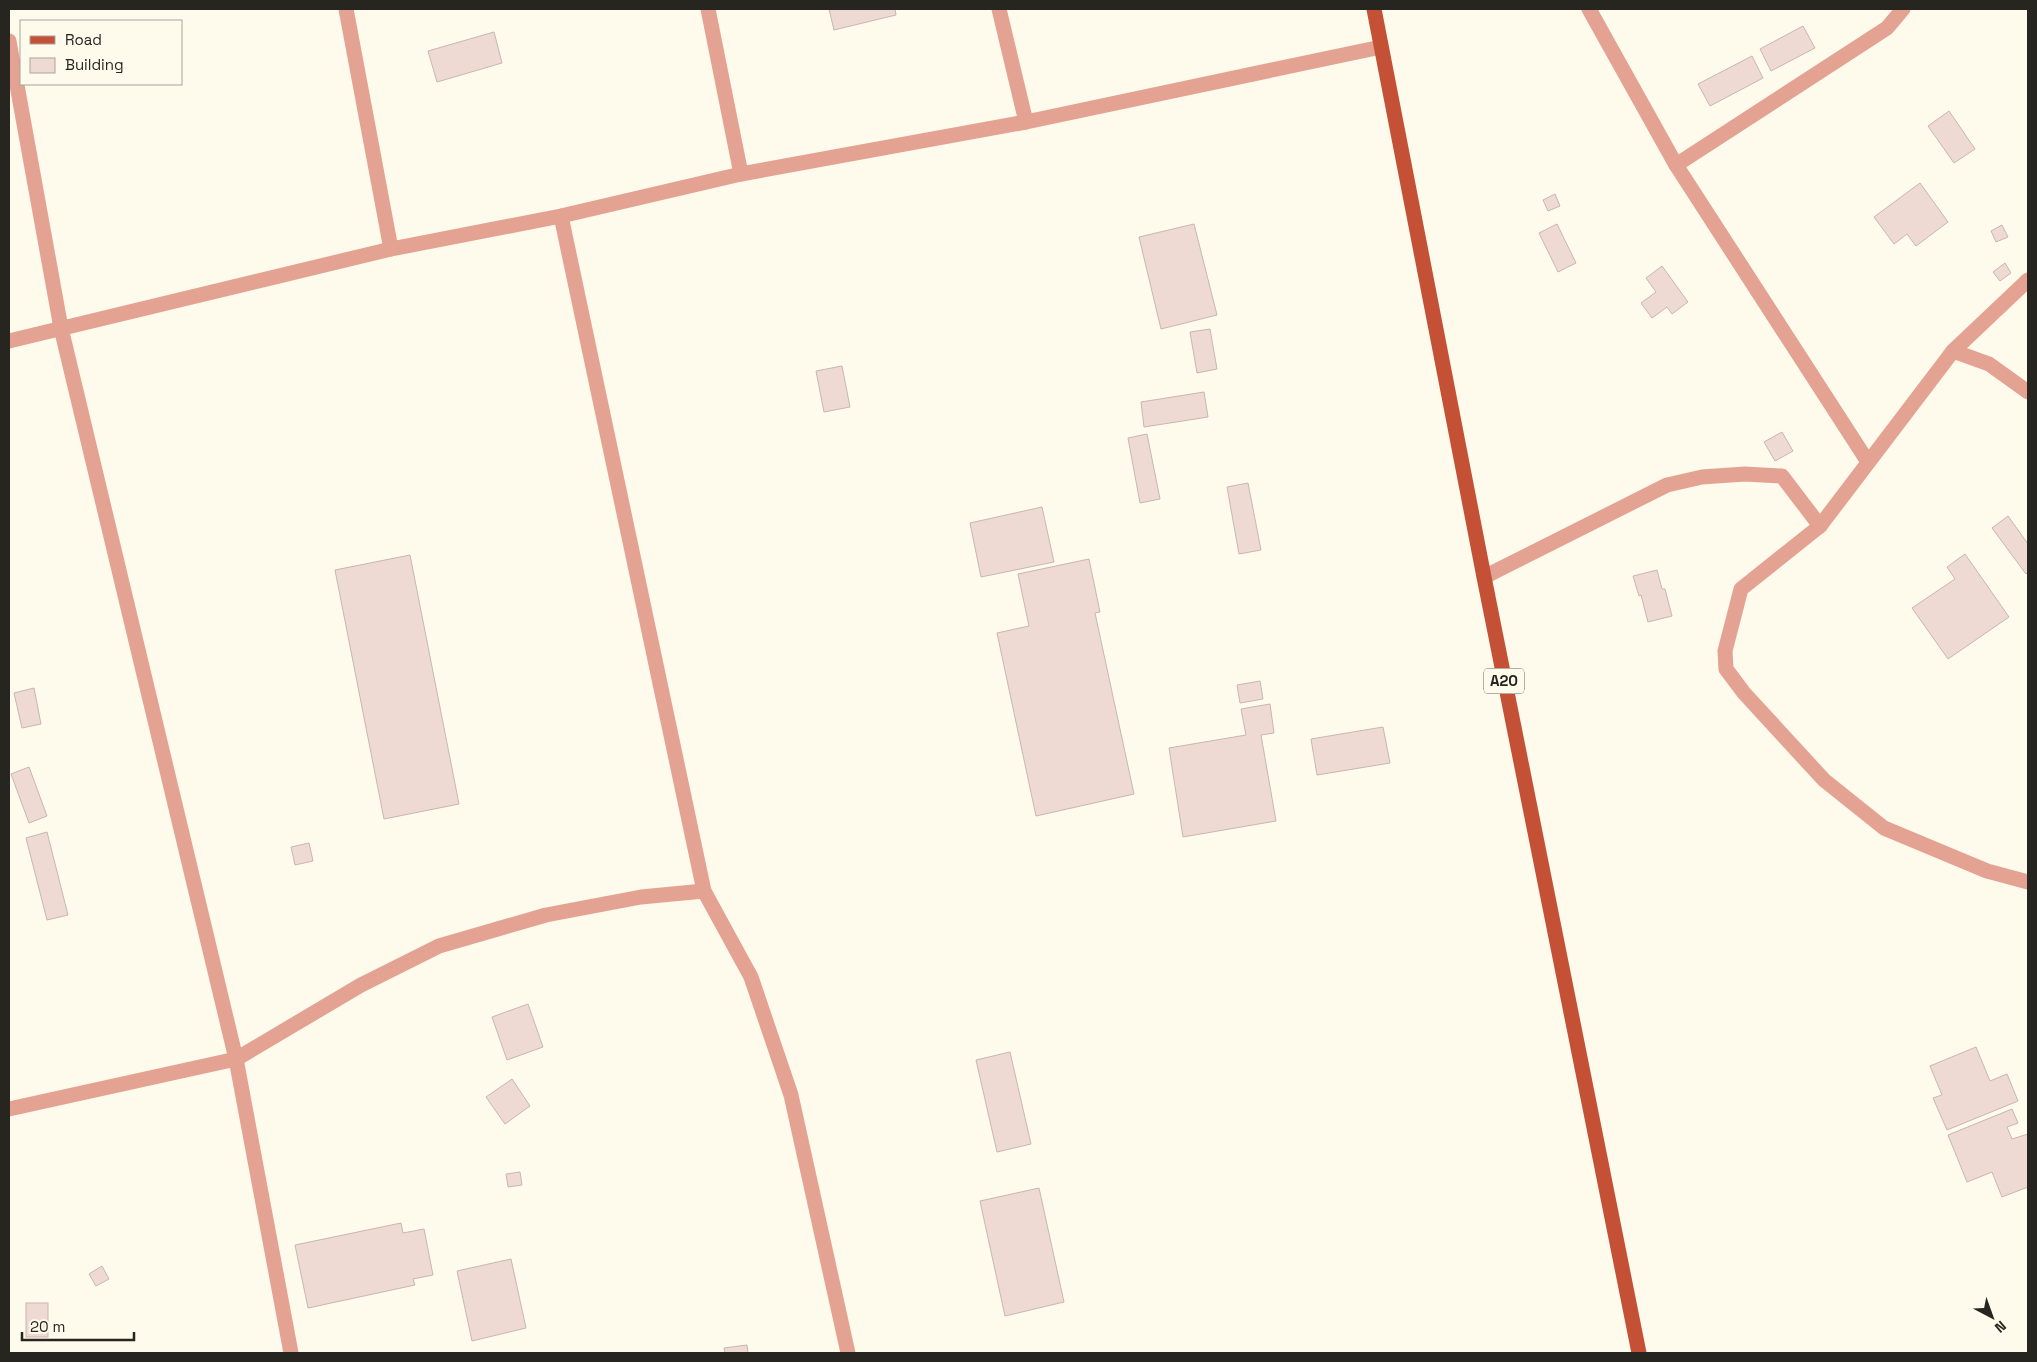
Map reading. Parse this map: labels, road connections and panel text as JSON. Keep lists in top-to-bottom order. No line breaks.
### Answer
{"streets":{"main road":["A20"]},"legend":["Road","Building"],"scale_bar":"20 m","north":"bottom right"}
